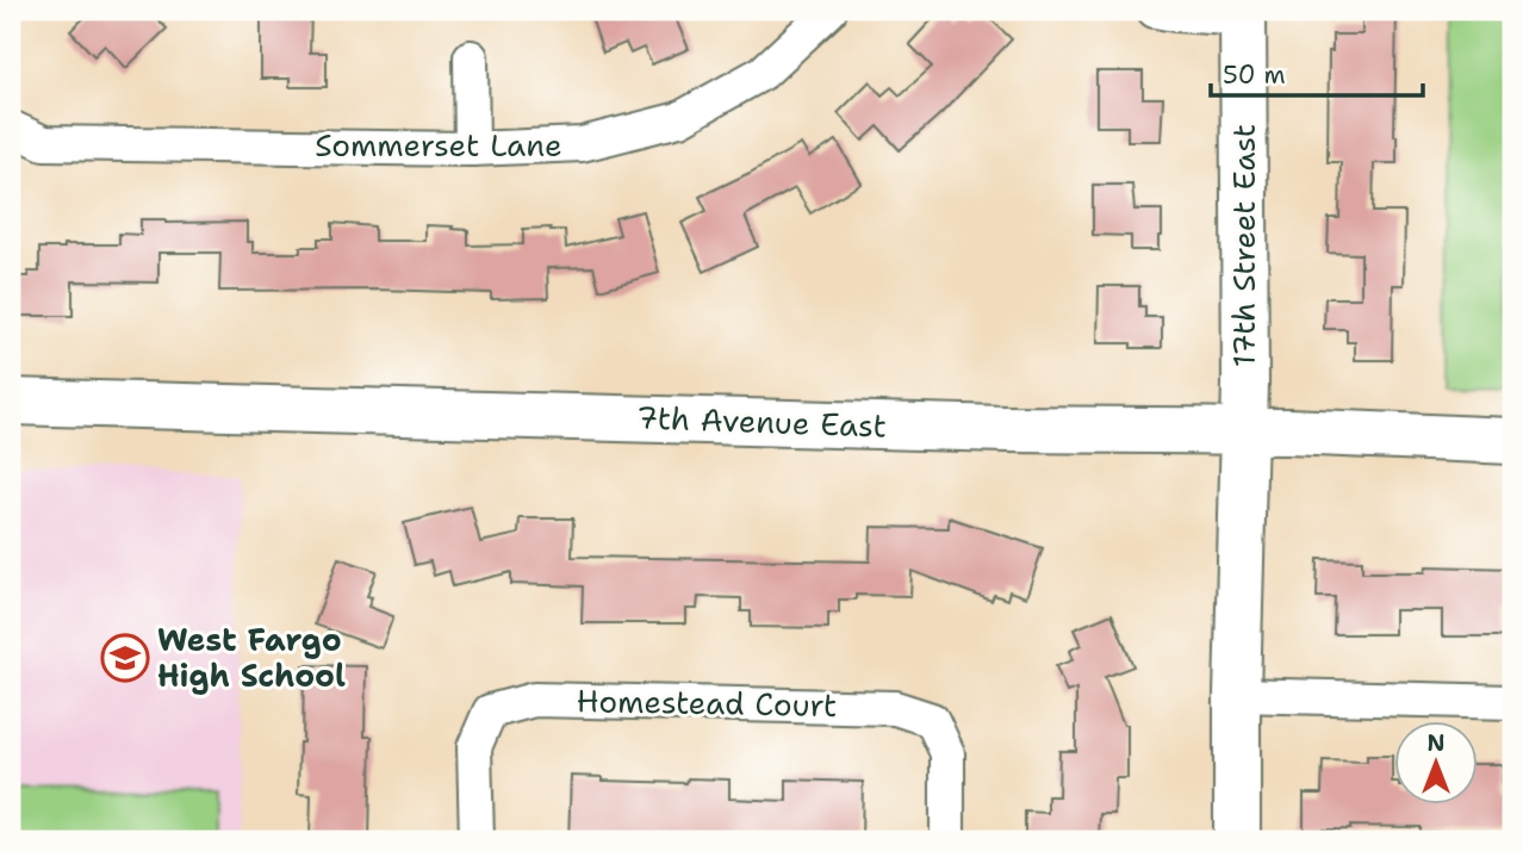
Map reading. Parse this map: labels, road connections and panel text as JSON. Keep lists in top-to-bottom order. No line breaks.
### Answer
{"streets":{"street":["Sommerset Lane","17th Street East","7th Avenue East","Homestead Court"]},"crossings":[["17th Street East","7th Avenue East"]],"places":{"school or university":["West Fargo High School"]},"scale_bar":"50 m","north":"top"}
